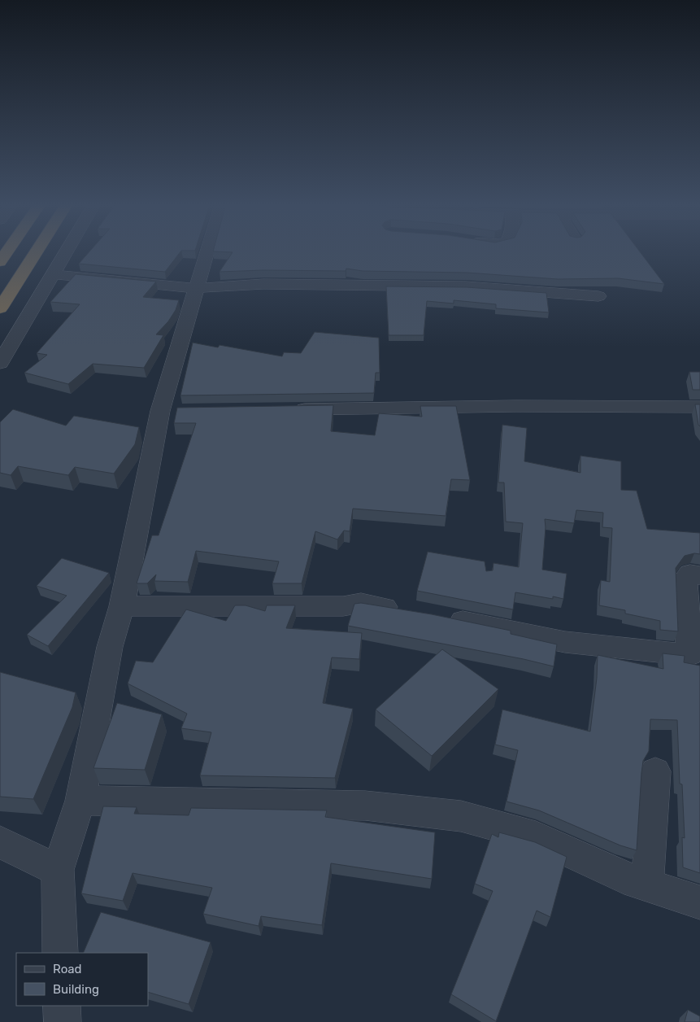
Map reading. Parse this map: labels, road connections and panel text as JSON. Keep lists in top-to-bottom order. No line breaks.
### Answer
{"legend":["Road","Building"]}
